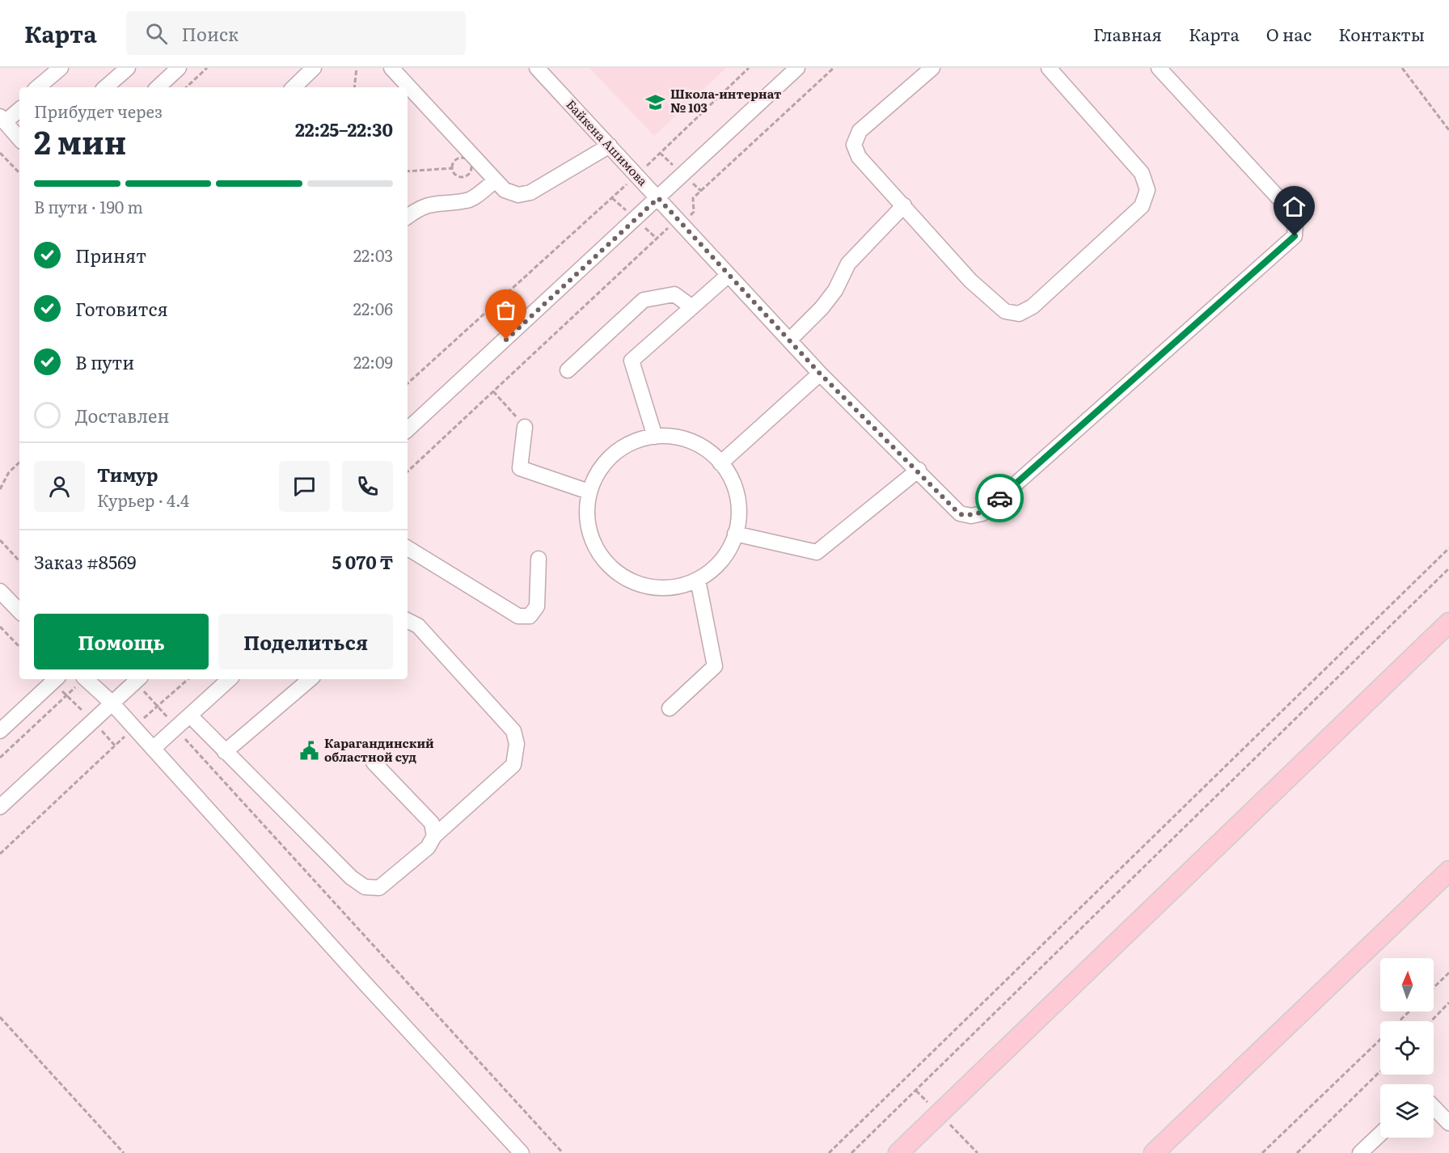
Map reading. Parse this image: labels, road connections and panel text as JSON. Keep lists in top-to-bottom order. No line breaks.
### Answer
{"streets":{"street":["Байкена Ашимова"]},"places":{"school or university":["Школа-интернат № 103"],"public building":["Карагандинский областной суд"]},"north":"top","page":{"header":"Карта","search":"Поиск","nav":["Главная","Карта","О нас","Контакты"],"heading":["2 мин","Прибудет через","22:25–22:30"],"panel":["Тимур","Курьер · 4.4","Заказ #8569","5 070 ₸"],"bar":"В пути · 190 m","list":[["Принят","22:03"],["Готовится","22:06"],["В пути","22:09"],"Доставлен"],"buttons":["Помощь","Поделиться"]}}
